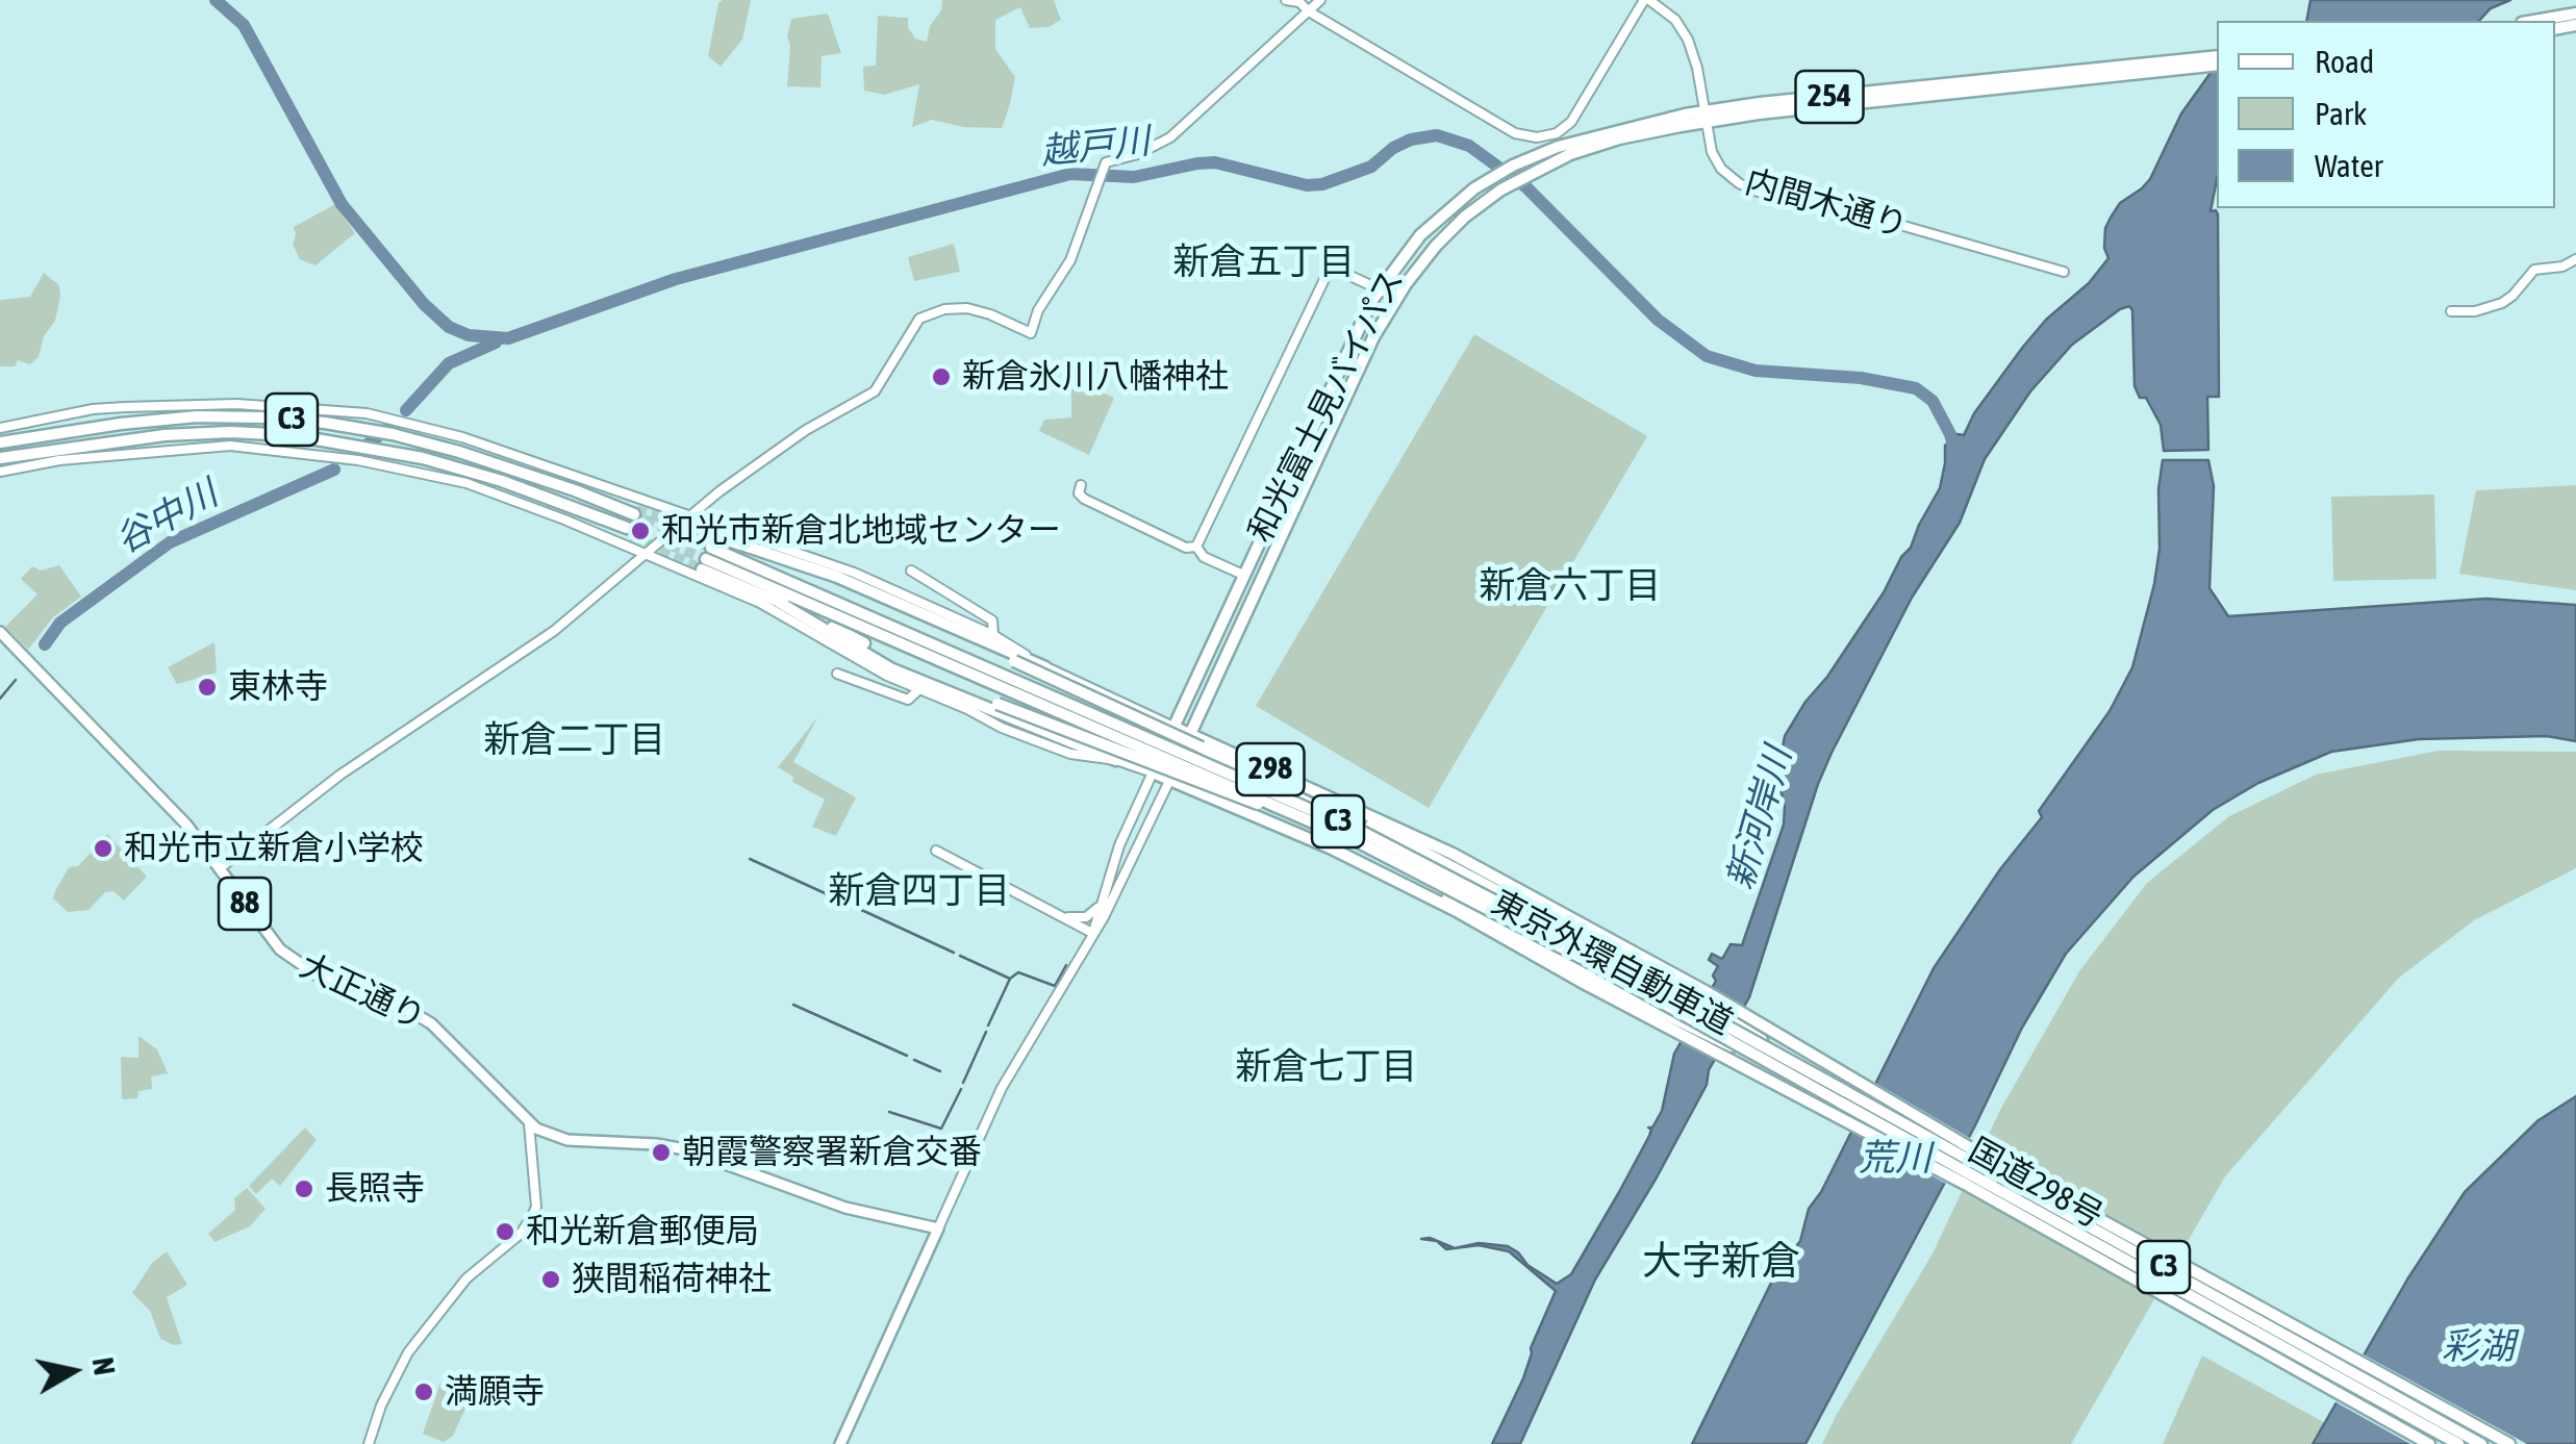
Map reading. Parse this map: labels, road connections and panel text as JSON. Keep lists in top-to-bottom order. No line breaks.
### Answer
{"streets":{"highway":["254","和光富士見バイパス","C3","298","東京外環自動車道","国道298号"],"main road":["88","大正通り"],"street":["内間木通り"]},"crossings":[["内間木通り","和光富士見バイパス"],["和光富士見バイパス","国道298号"]],"districts":["新倉五丁目","新倉六丁目","新倉二丁目","新倉四丁目","新倉七丁目","大字新倉"],"water":["越戸川","谷中川","新河岸川","荒川","彩湖"],"places":["新倉氷川八幡神社","和光市新倉北地域センター","東林寺","和光市立新倉小学校","朝霞警察署新倉交番","長照寺","和光新倉郵便局","狭間稲荷神社","満願寺"],"legend":["Road","Park","Water"],"north":"right"}
